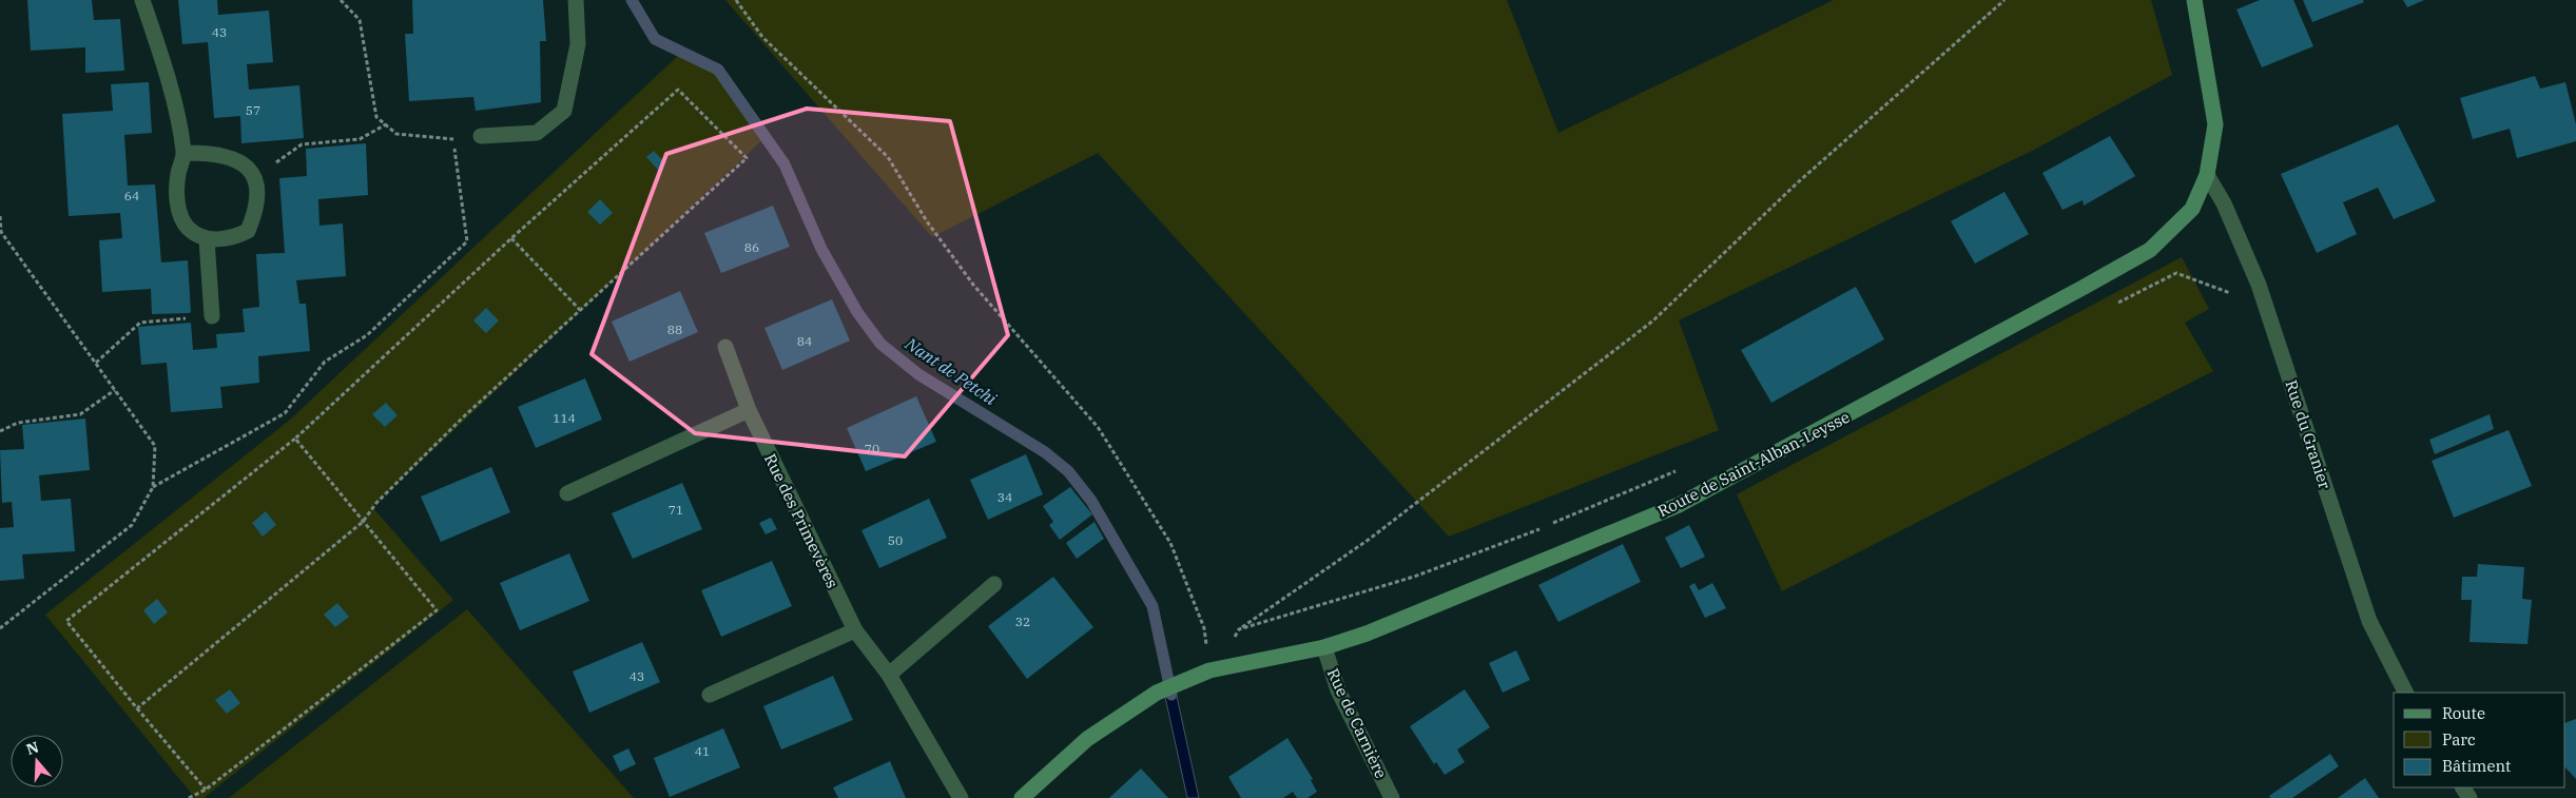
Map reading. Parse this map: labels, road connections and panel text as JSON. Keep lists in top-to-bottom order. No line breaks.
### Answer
{"streets":{"main road":["Route de Saint-Alban-Leysse"],"street":["Rue du Granier","Rue des Primevères","Rue de Carnière"]},"crossings":[["Rue du Granier","Route de Saint-Alban-Leysse"],["Route de Saint-Alban-Leysse","Rue de Carnière"]],"water":["Nant de Petchi"],"house_numbers":["43","57","64","86","88","84","114","70","34","71","50","32","43","41"],"legend":["Route","Parc","Bâtiment"],"north":"top"}
